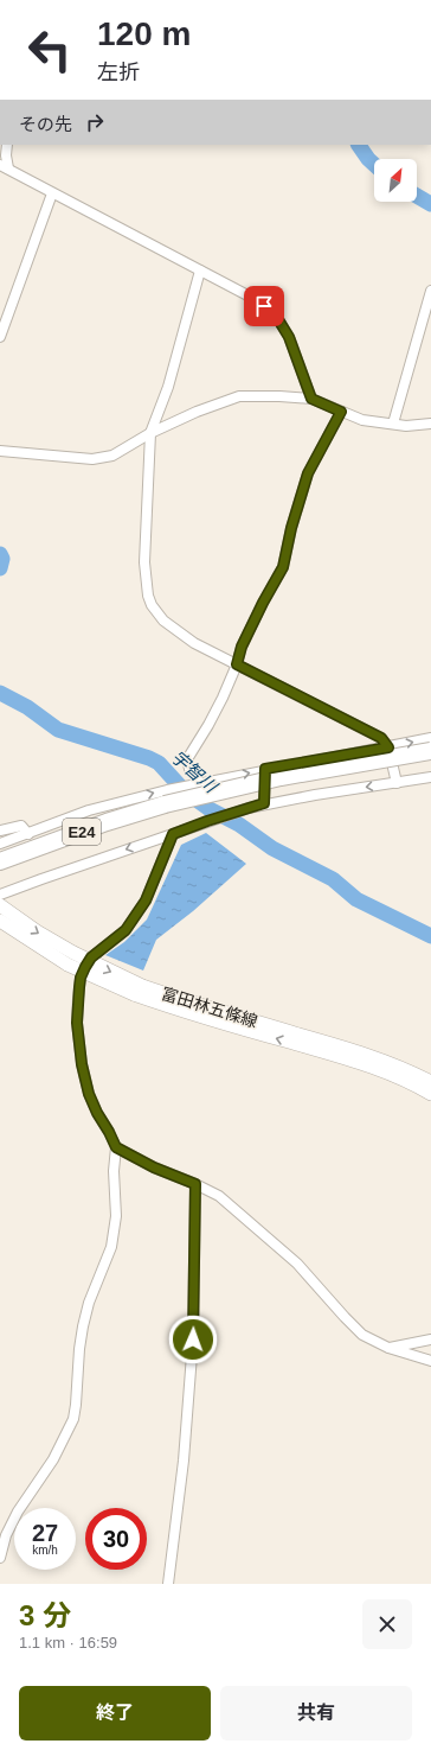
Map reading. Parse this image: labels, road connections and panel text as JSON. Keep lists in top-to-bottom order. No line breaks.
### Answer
{"streets":{"highway":["E24"],"main road":["富田林五條線"]},"water":["宇智川"],"north":"top right","page":{"turn":["120 m","左折"],"then":"その先","speed":"27 km/h","limit":"30","heading":["3 分","1.1 km · 16:59"],"buttons":["終了","共有"]}}
